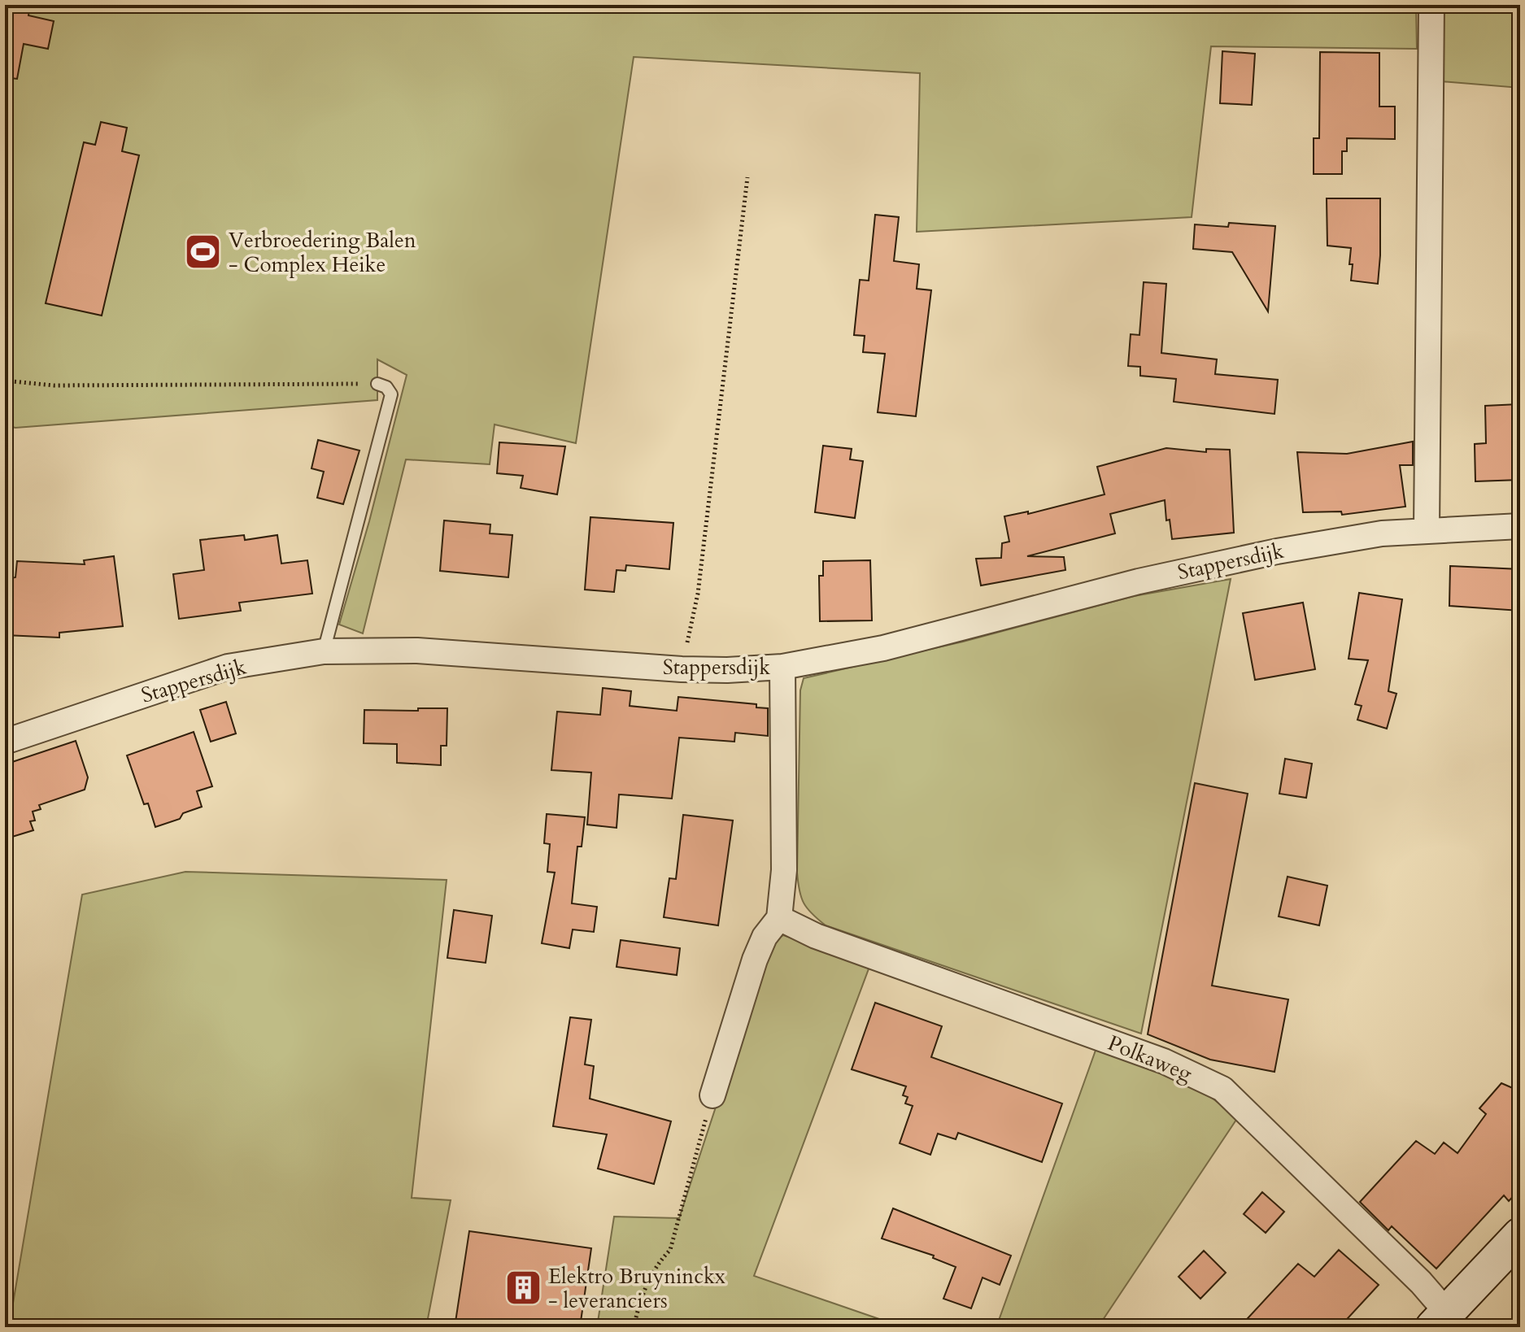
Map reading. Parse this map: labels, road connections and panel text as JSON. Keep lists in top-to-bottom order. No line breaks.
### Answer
{"streets":{"street":["Stappersdijk","Polkaweg"]},"places":{"sports":["Verbroedering Balen - Complex Heike"],"building":["Elektro Bruyninckx - leveranciers"]}}
